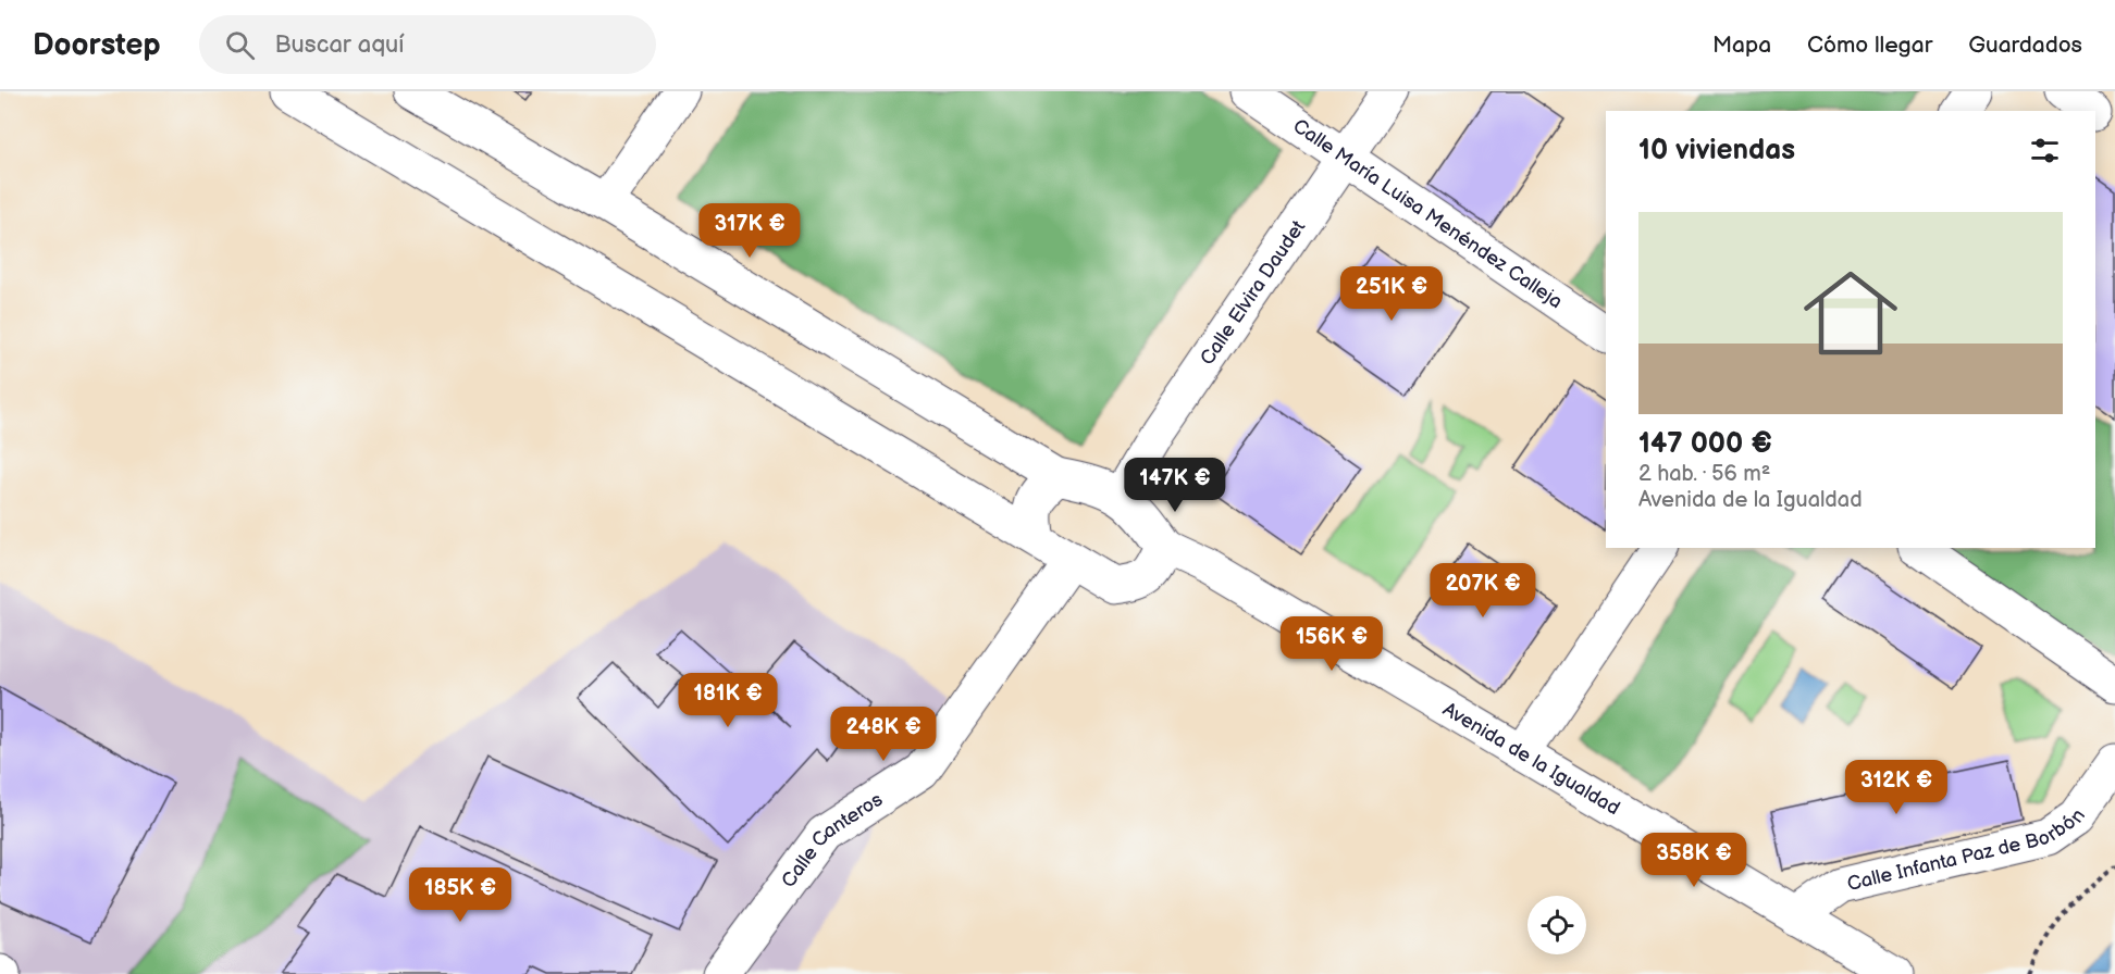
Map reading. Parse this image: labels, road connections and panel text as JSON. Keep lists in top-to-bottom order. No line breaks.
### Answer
{"streets":{"street":["Calle María Luisa Menéndez Calleja","Calle Elvira Daudet","Avenida de la Igualdad","Calle Canteros","Calle Infanta Paz de Borbón"]},"crossings":[["Calle María Luisa Menéndez Calleja","Calle Elvira Daudet"],["Calle Elvira Daudet","Avenida de la Igualdad"],["Calle Elvira Daudet","Calle Canteros"],["Avenida de la Igualdad","Calle Canteros"],["Avenida de la Igualdad","Calle Infanta Paz de Borbón"]],"page":{"header":"Doorstep","search":"Buscar aquí","nav":["Mapa","Cómo llegar","Guardados"],"heading":"10 viviendas","list":[{"name":"147 000 €","note":"2 hab. · 56 m² · Avenida de la Igualdad"}],"price":["317K €","251K €","147K €","207K €","156K €","181K €","248K €","312K €","358K €","185K €"]}}
